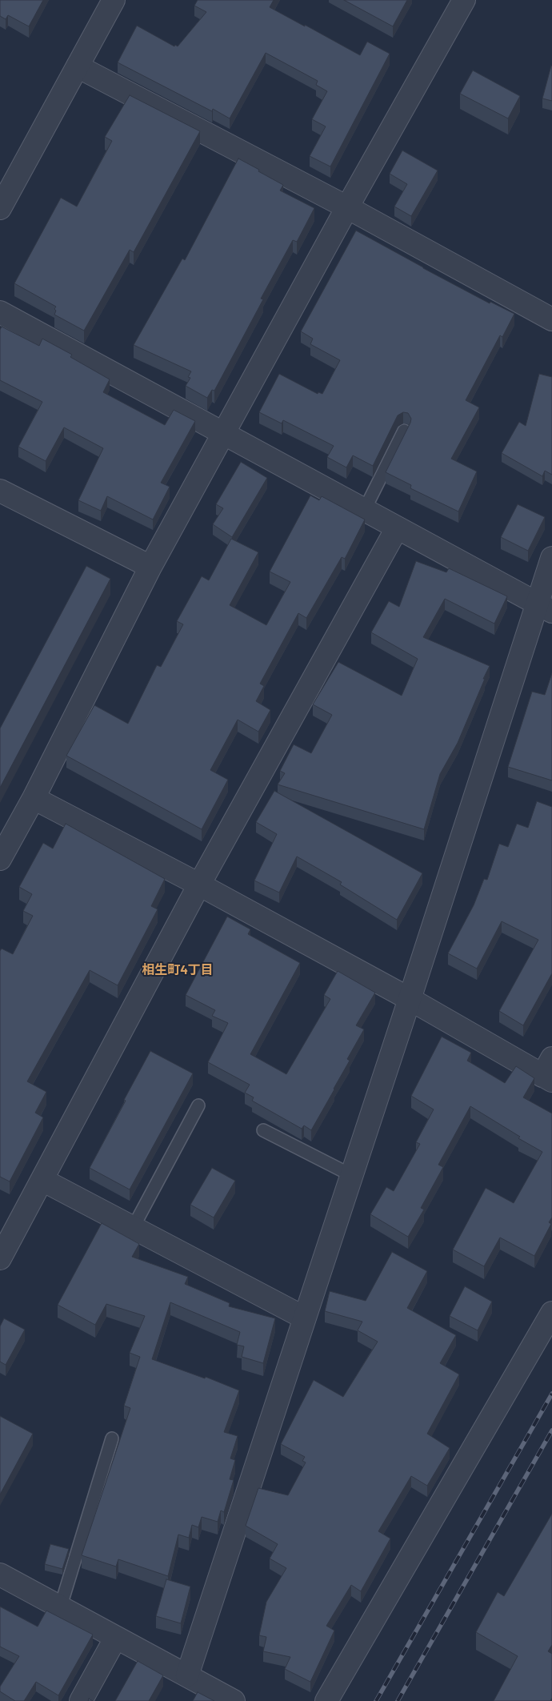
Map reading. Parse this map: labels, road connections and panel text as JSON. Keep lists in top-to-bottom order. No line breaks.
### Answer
{"districts":["相生町4丁目"]}
